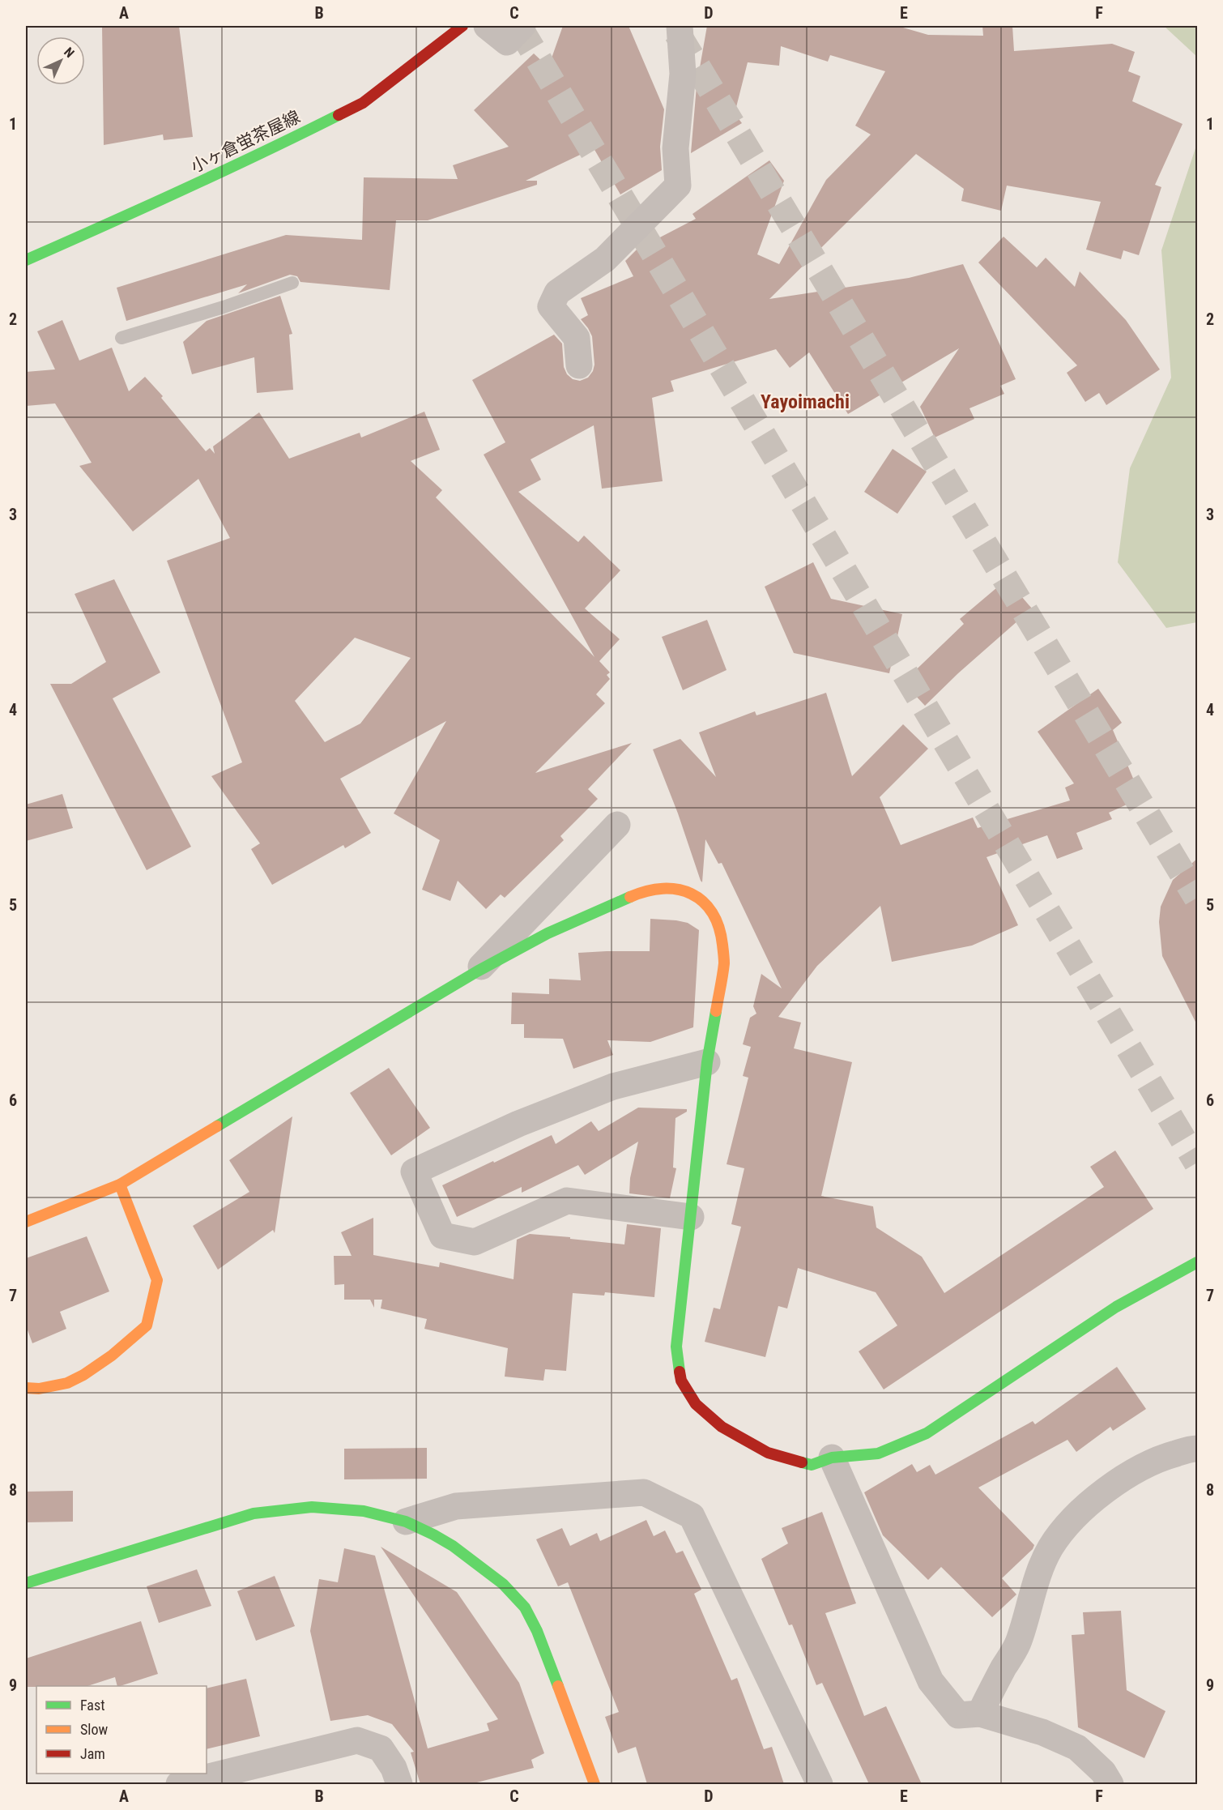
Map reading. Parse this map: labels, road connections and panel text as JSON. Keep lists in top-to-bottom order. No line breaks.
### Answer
{"streets":{"street":["小ヶ倉蛍茶屋線"]},"districts":["Yayoimachi"],"legend":["Fast","Slow","Jam"],"north":"top right","grid":{"columns":["A","B","C","D","E","F"],"rows":["1","2","3","4","5","6","7","8","9"]}}
